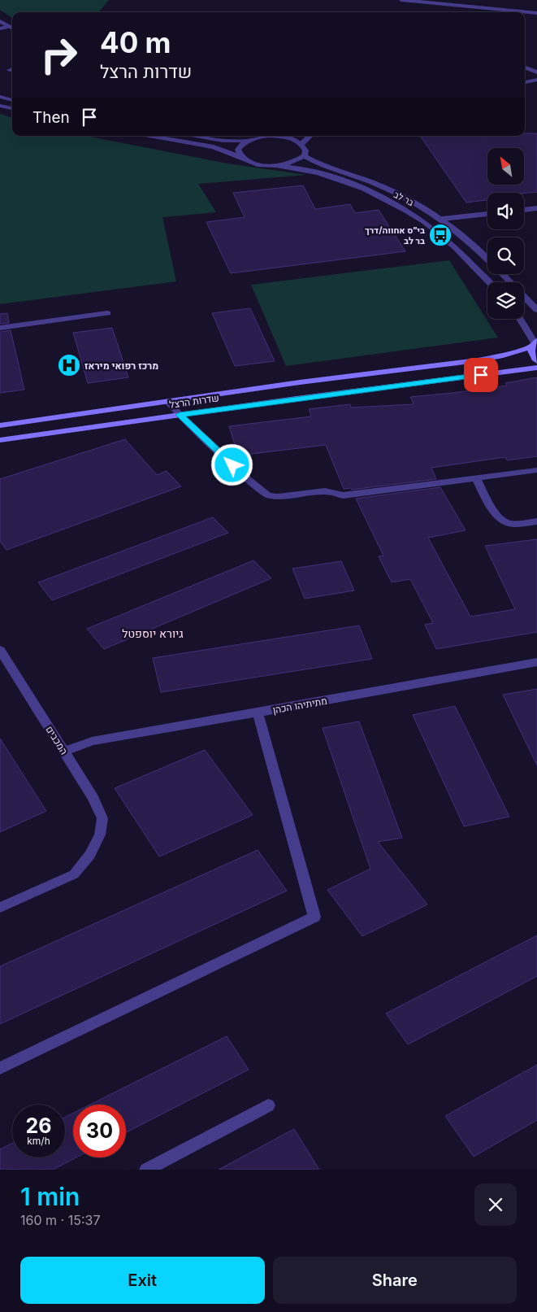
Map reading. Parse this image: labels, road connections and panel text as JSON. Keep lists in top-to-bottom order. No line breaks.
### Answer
{"streets":{"main road":["שדרות הרצל"],"street":["בר לב","מתיתיהו הכהן","המכבים"]},"crossings":[["מתיתיהו הכהן","המכבים"]],"districts":["גיורא יוספטל"],"places":{"bus stop":["בי״ס אחווה/דרך בר לב"],"hospital":["מרכז רפואי מיראז"]},"north":"top left","page":{"turn":["40 m","שדרות הרצל"],"then":"Then","speed":"26 km/h","limit":"30","heading":["1 min","160 m · 15:37"],"buttons":["Exit","Share"]}}
